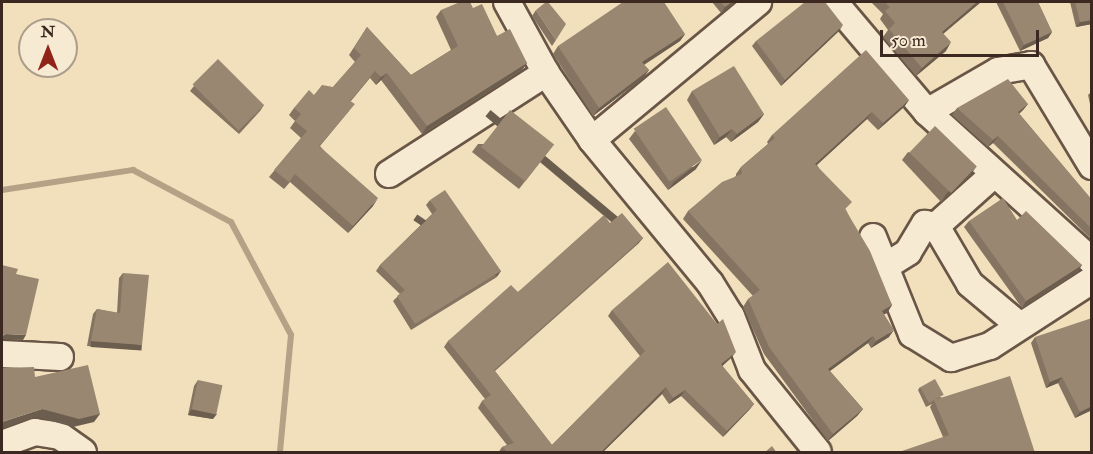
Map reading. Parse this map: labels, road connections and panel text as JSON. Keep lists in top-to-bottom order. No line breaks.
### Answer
{"scale_bar":"50 m","north":"top"}
